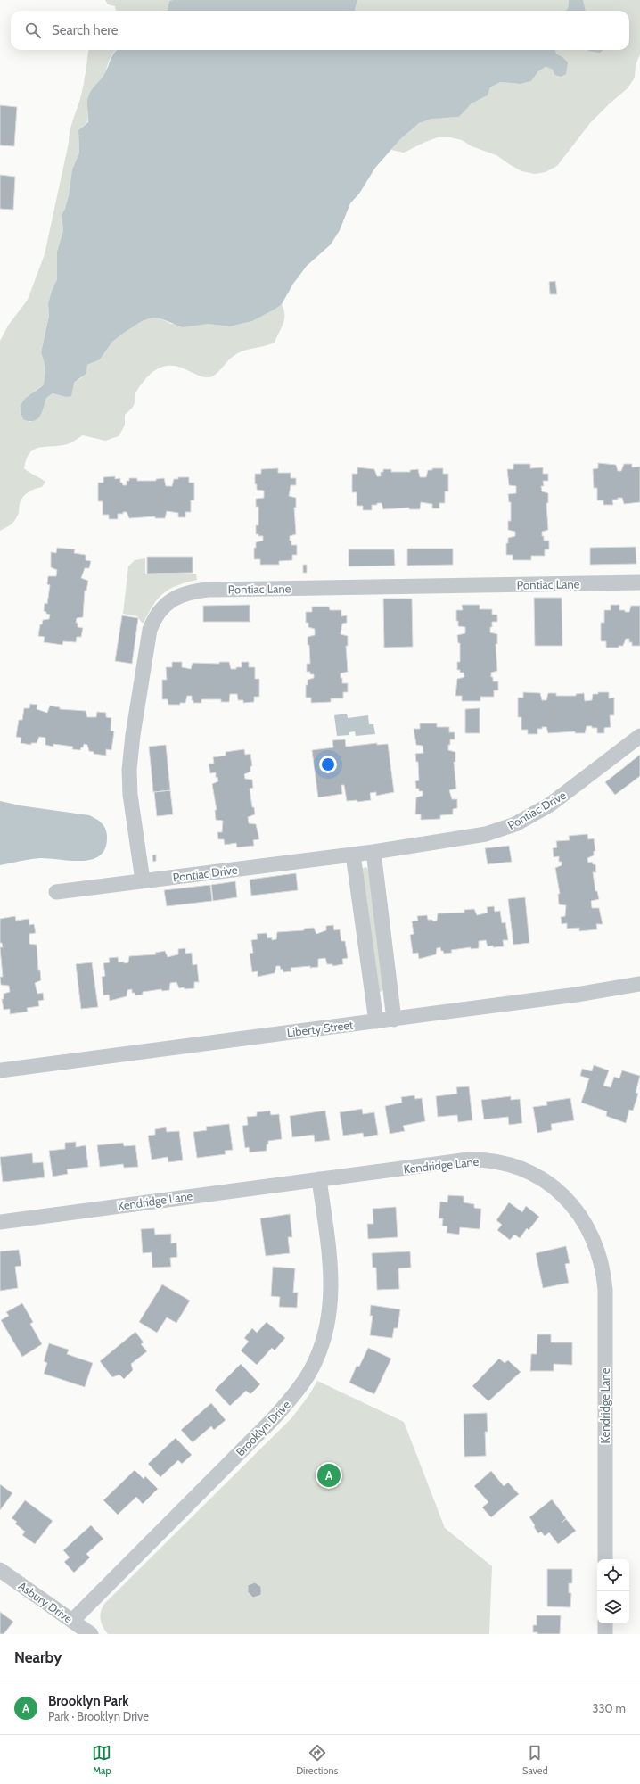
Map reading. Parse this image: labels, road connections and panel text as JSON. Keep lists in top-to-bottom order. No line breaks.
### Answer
{"streets":{"street":["Pontiac Lane","Pontiac Drive","Liberty Street","Kendridge Lane","Brooklyn Drive","Asbury Drive"]},"crossings":[["Pontiac Lane","Pontiac Drive"],["Kendridge Lane","Brooklyn Drive"],["Brooklyn Drive","Asbury Drive"]],"page":{"search":"Search here","pins":"A","heading":"Nearby","list":[{"mark":"A","name":"Brooklyn Park","note":"Park · Brooklyn Drive","value":"330 m"}],"nav":["Map","Directions","Saved"]}}
